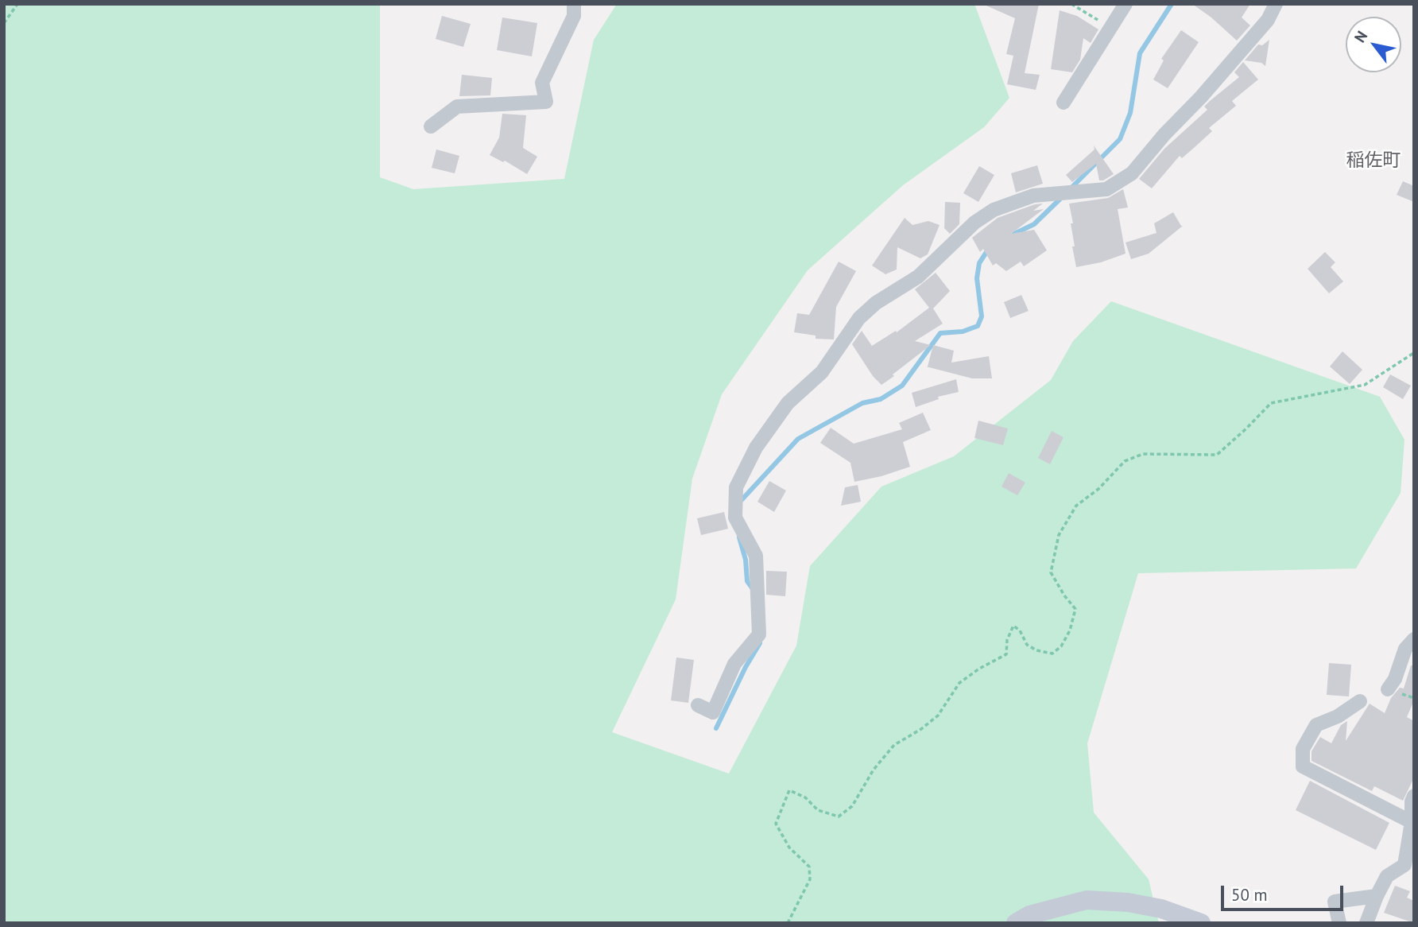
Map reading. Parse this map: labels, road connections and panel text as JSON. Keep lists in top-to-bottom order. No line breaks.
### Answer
{"districts":["稲佐町"],"scale_bar":"50 m","north":"top left"}
